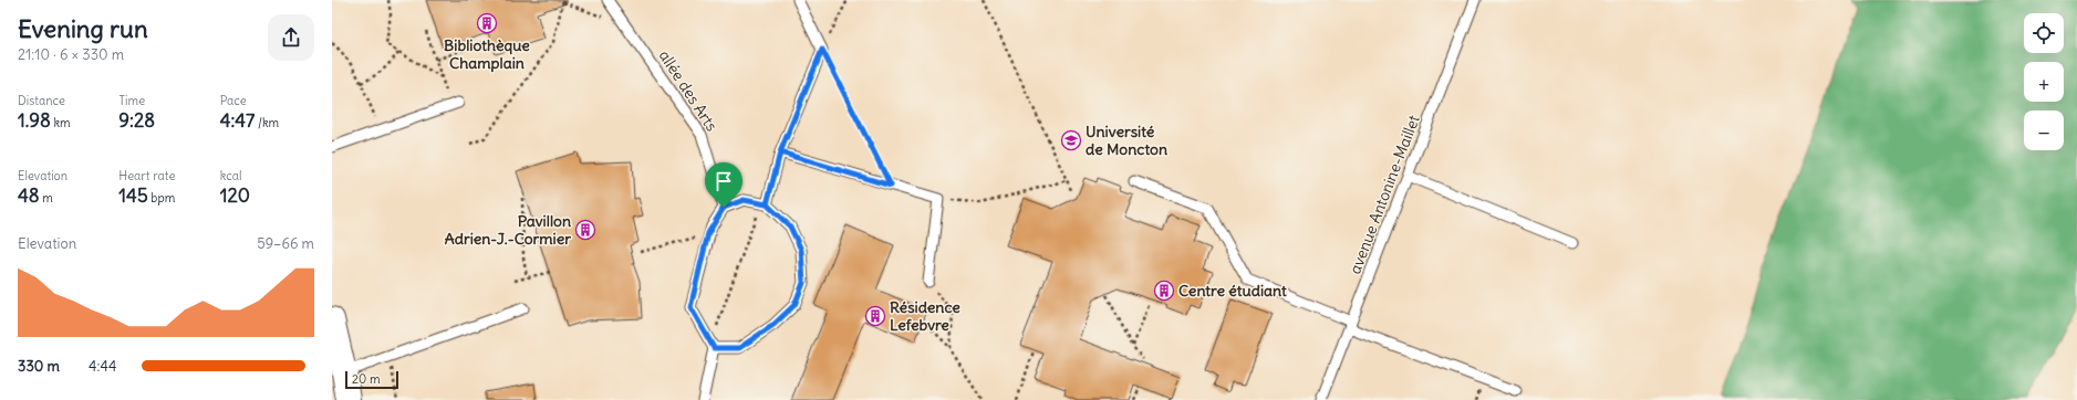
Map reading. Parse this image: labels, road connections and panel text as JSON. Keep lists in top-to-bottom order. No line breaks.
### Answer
{"streets":{"lane":["allée des Arts","avenue Antonine-Maillet"]},"places":{"building":["Bibliothèque Champlain","Pavillon Adrien-J.-Cormier","Centre étudiant","Résidence Lefebvre"],"school or university":["Université de Moncton"]},"scale_bar":"20 m","page":{"heading":["Evening run","21:10 · 6 × 330 m"],"map_buttons":["+","−"],"stats":[["Distance","1.98 km"],["Time","9:28"],["Pace","4:47 /km"],["Elevation","48 m"],["Heart rate","145 bpm"],["kcal","120"]],"chart":["Elevation","59–66 m"],"list":[{"name":"330 m","note":"4:44"}],"scale":"20 m"}}
